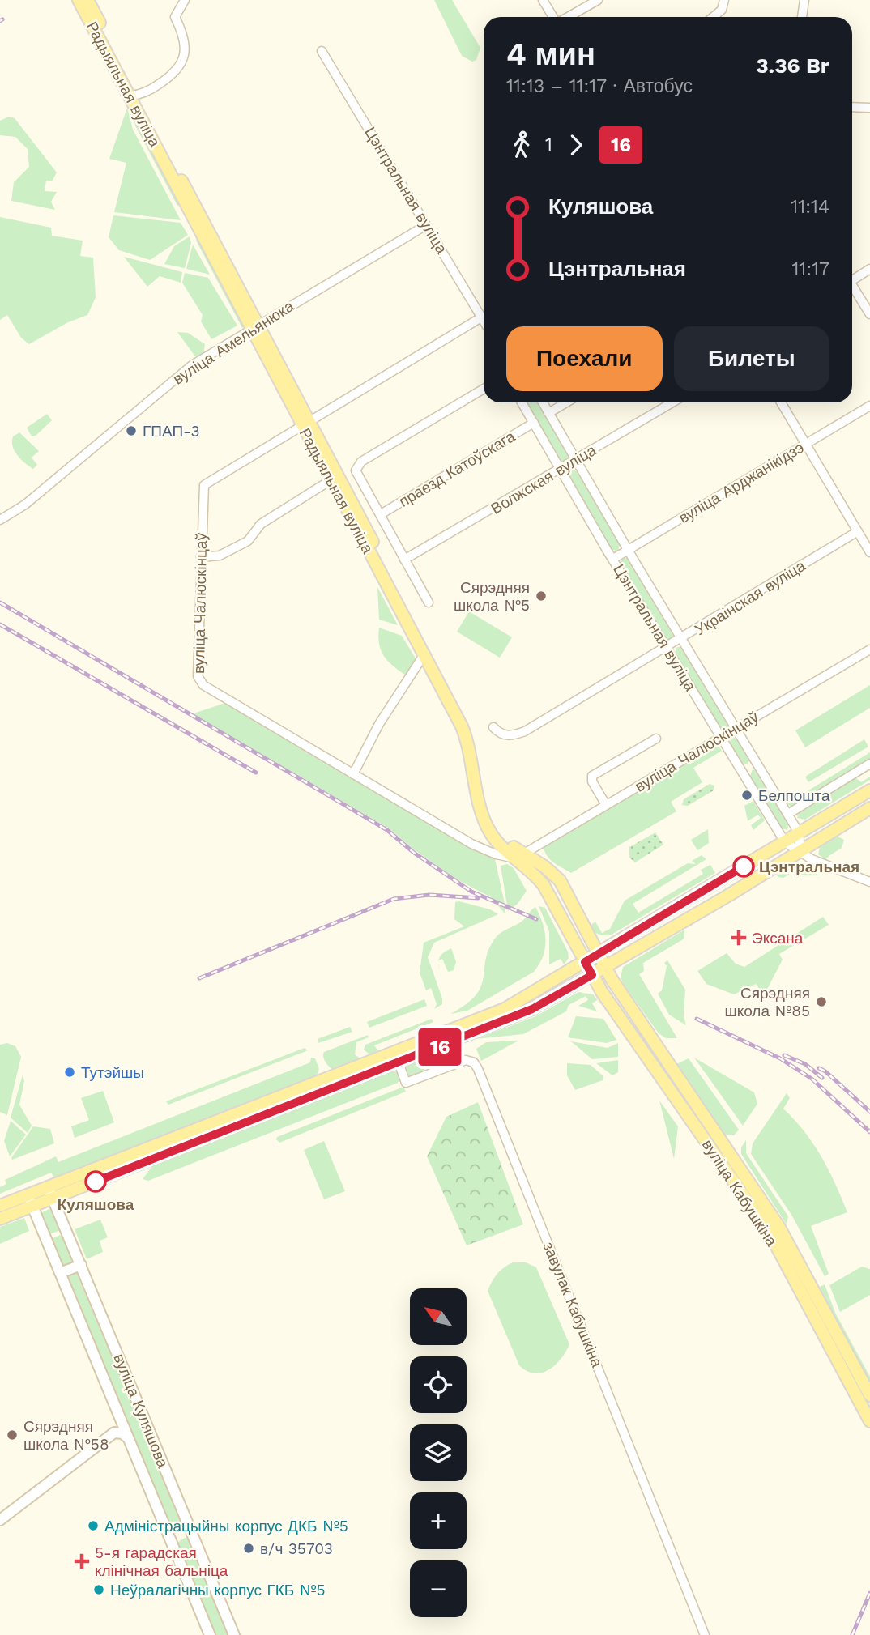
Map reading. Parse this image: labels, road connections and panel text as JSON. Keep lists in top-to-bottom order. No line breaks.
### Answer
{"streets":{"main road":["Радыяльная вуліца","вуліца Кабушкіна","вуліца Куляшова"],"street":["Цэнтральная вуліца","вуліца Амельянюка","праезд Катоўскага","Волжская вуліца","вуліца Арджанікідзэ","Украінская вуліца","вуліца Чалюскінцаў","завулак Кабушкіна"]},"crossings":[["Радыяльная вуліца","вуліца Амельянюка"],["Радыяльная вуліца","вуліца Чалюскінцаў"],["Радыяльная вуліца","вуліца Кабушкіна"],["Цэнтральная вуліца","вуліца Амельянюка"],["Цэнтральная вуліца","праезд Катоўскага"],["Цэнтральная вуліца","Волжская вуліца"],["Цэнтральная вуліца","вуліца Арджанікідзэ"],["Цэнтральная вуліца","Украінская вуліца"],["Цэнтральная вуліца","вуліца Чалюскінцаў"]],"places":{"other":["ГПАП-3","Сярэдняя школа №5","Белпошта","Цэнтральная","Сярэдняя школа №85","Тутэйшы","Куляшова","Сярэдняя школа №58","Адміністрацыйны корпус ДКБ №5","в/ч 35703","Неўралагічны корпус ГКБ №5"],"health":["Эксана","5-я гарадская клінічная бальніца"]},"lines":["bus line 16"],"north":"top left","page":{"on_map":"16","heading":["4 мин","11:13 – 11:17 · Автобус","3.36 Br"],"legs":["1","16"],"list":[{"name":"Куляшова","value":"11:14"},{"name":"Цэнтральная","value":"11:17"}],"buttons":["Поехали","Билеты"],"map_buttons":["+","−"]}}
